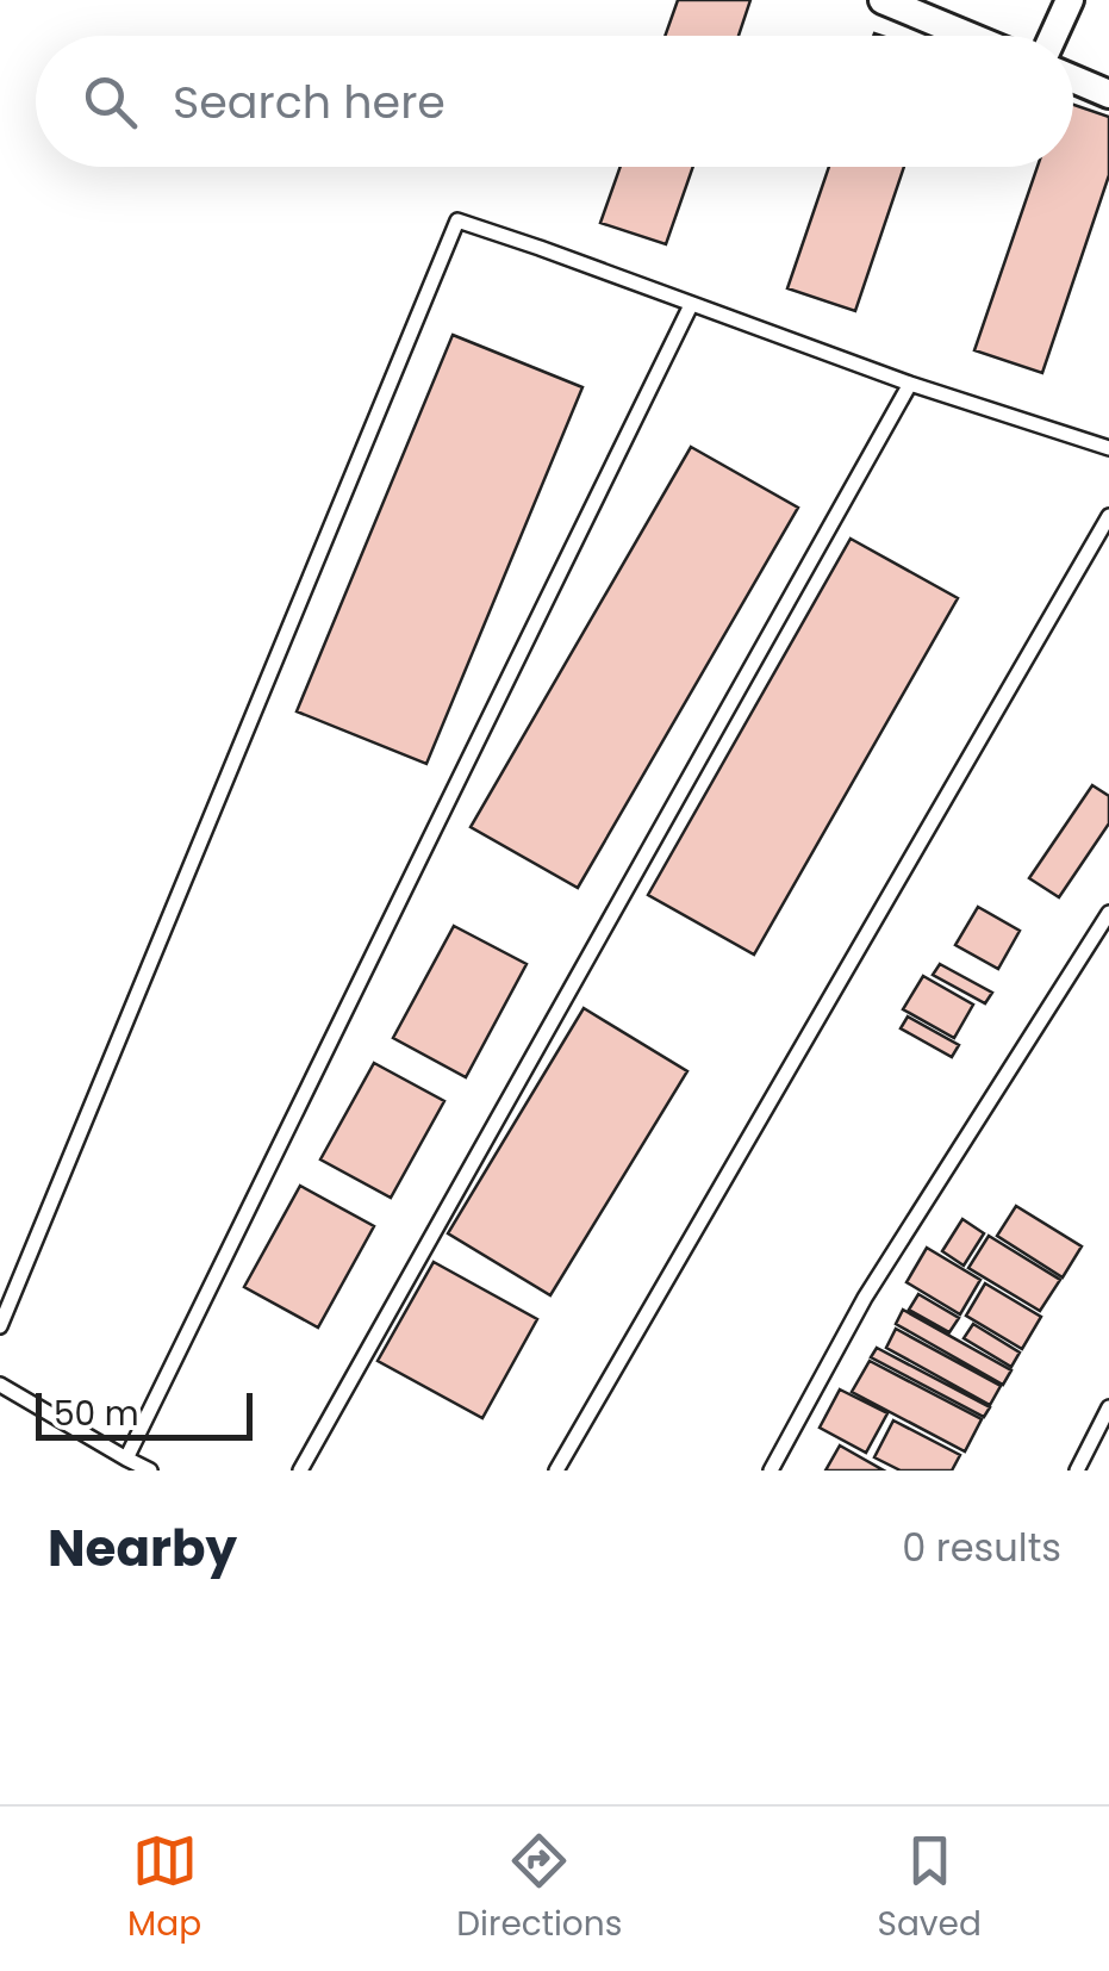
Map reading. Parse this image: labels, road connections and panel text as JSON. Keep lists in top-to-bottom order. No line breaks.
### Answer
{"scale_bar":"50 m","page":{"search":"Search here","scale":"50 m","heading":["Nearby","0 results"],"nav":["Map","Directions","Saved"]}}
